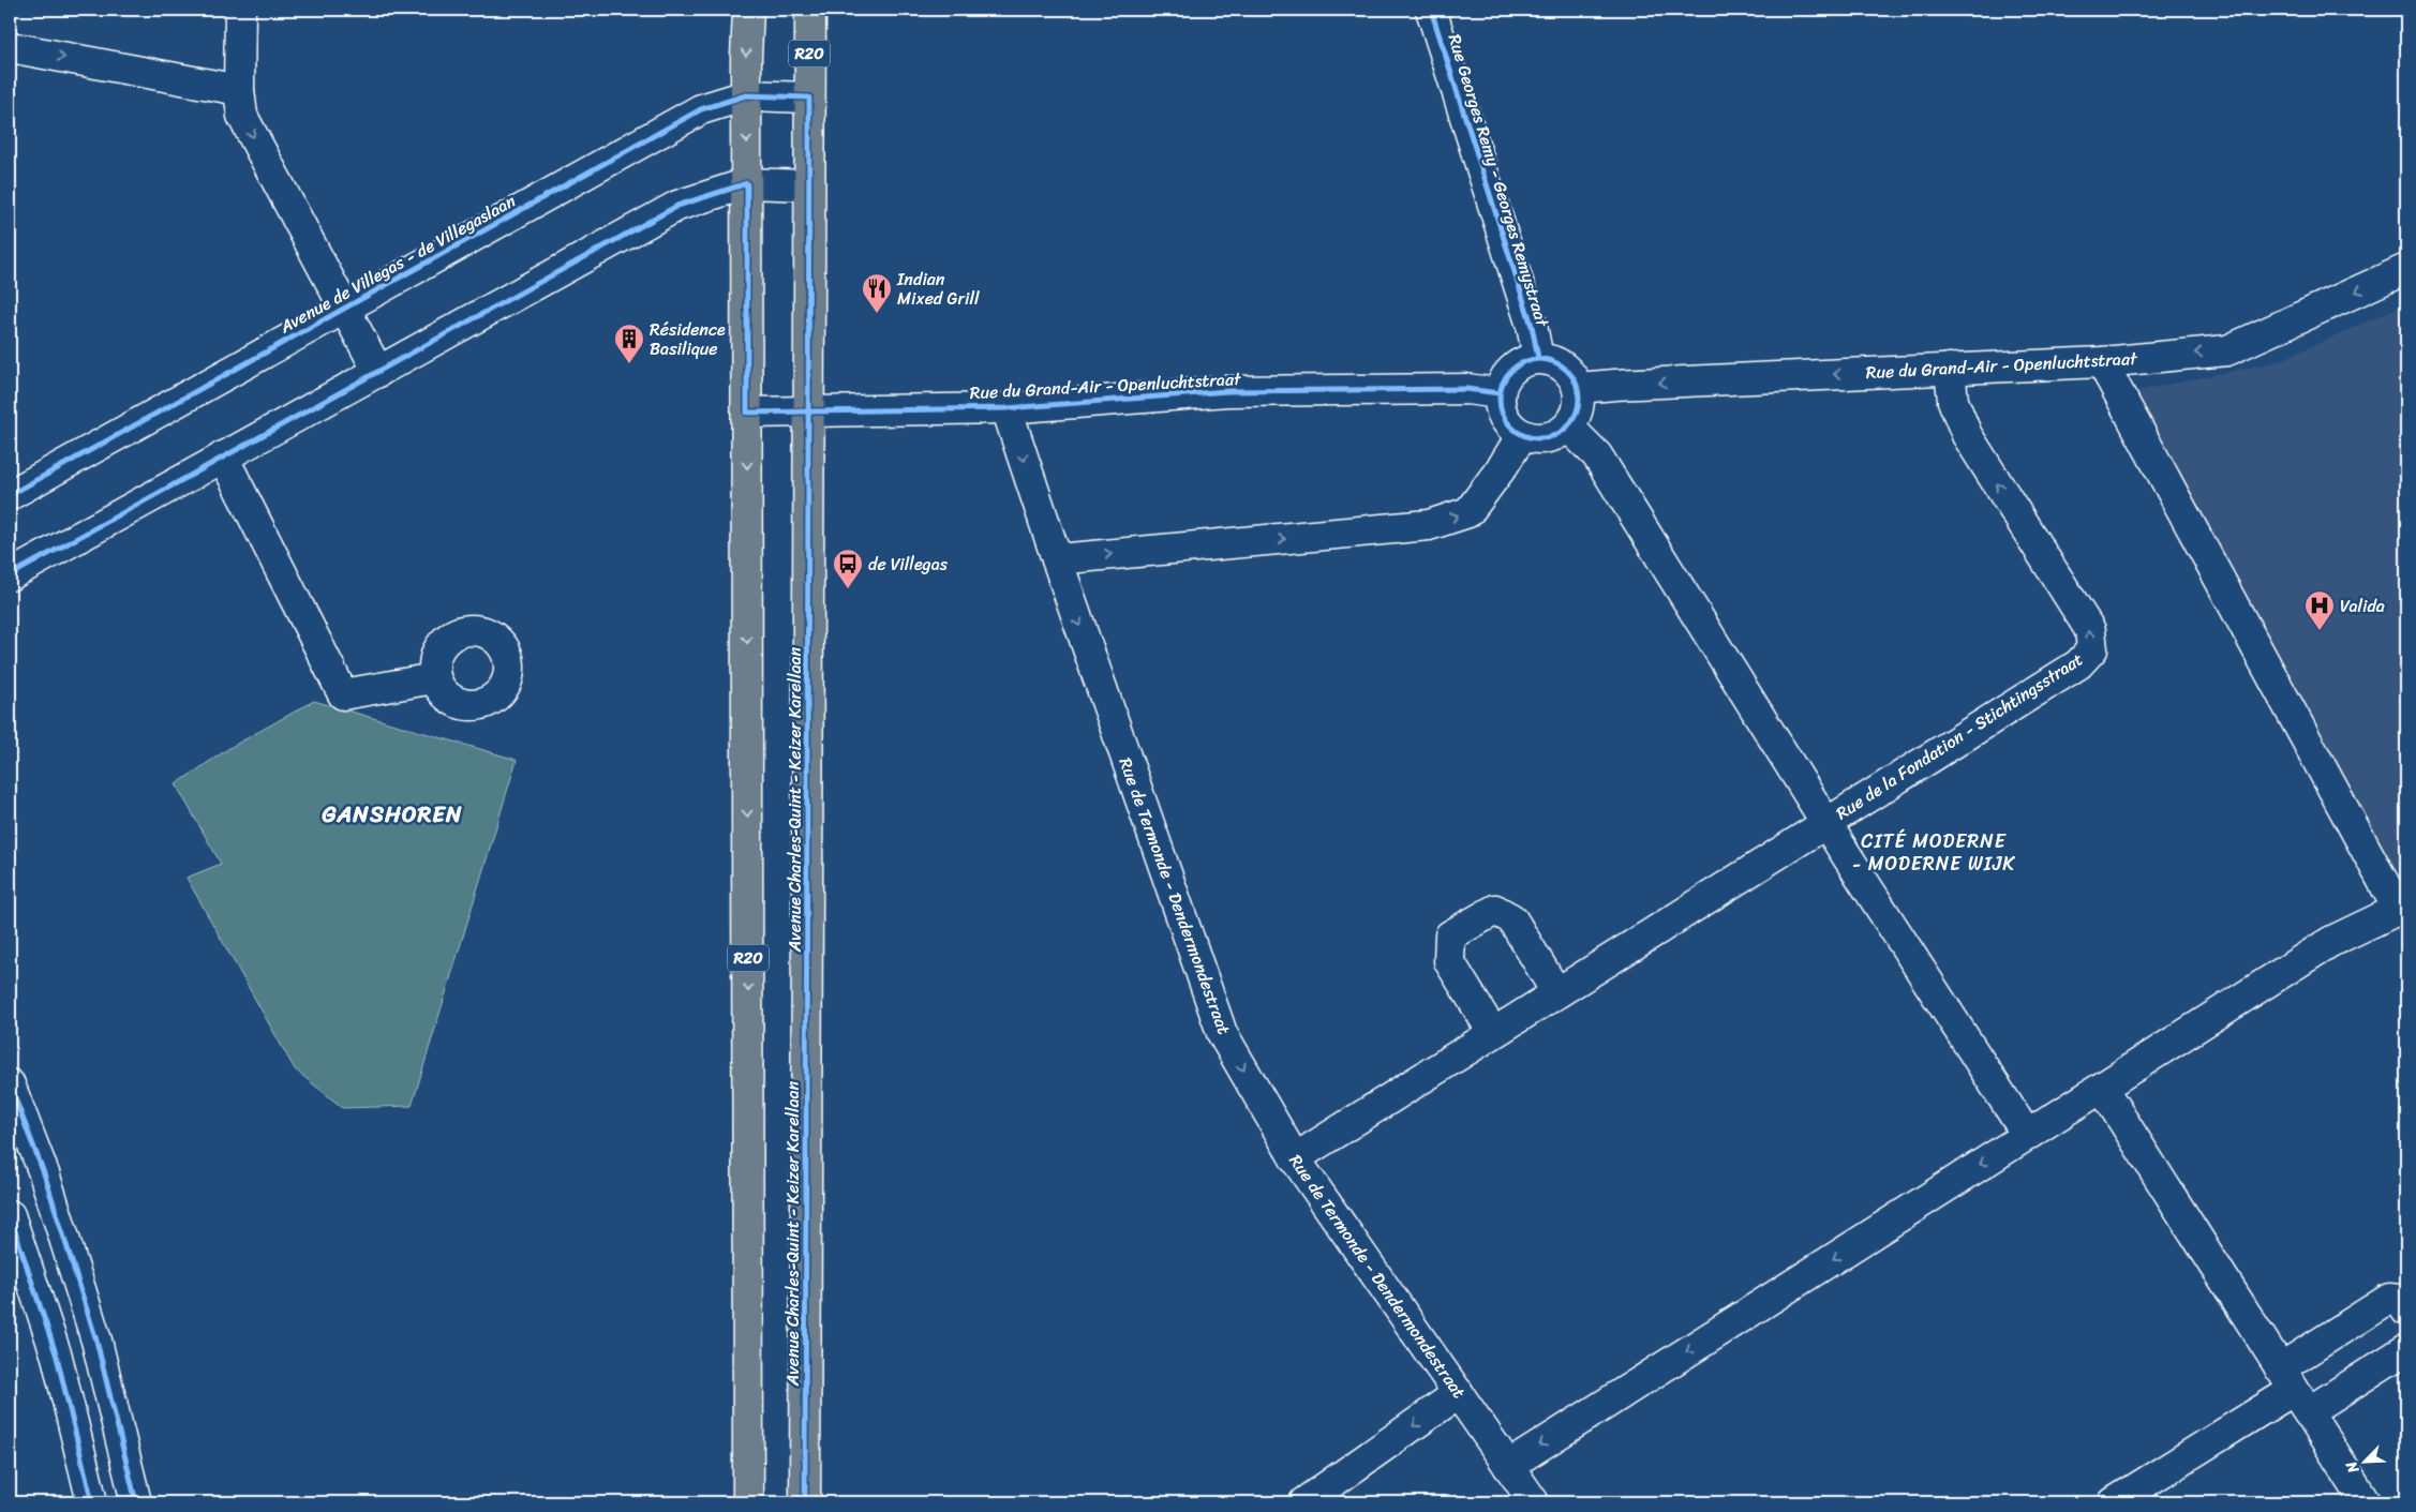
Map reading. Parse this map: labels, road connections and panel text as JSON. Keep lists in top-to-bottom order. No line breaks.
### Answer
{"streets":{"main road":["R20","Avenue Charles-Quint - Keizer Karellaan"],"street":["Rue Georges Remy - Georges Remystraat","Avenue de Villegas - de Villegaslaan","Rue du Grand-Air - Openluchtstraat","Rue de la Fondation - Stichtingsstraat","Rue de Termonde - Dendermondestraat"]},"crossings":[["R20","Avenue de Villegas - de Villegaslaan"],["R20","Rue du Grand-Air - Openluchtstraat"],["Rue Georges Remy - Georges Remystraat","Rue du Grand-Air - Openluchtstraat"],["Avenue de Villegas - de Villegaslaan","Avenue Charles-Quint - Keizer Karellaan"],["Rue du Grand-Air - Openluchtstraat","Rue de la Fondation - Stichtingsstraat"],["Rue du Grand-Air - Openluchtstraat","Avenue Charles-Quint - Keizer Karellaan"],["Rue du Grand-Air - Openluchtstraat","Rue de Termonde - Dendermondestraat"],["Rue de la Fondation - Stichtingsstraat","Rue de Termonde - Dendermondestraat"]],"one_way":["Rue du Grand-Air - Openluchtstraat","Rue de Termonde - Dendermondestraat"],"districts":["GANSHOREN","CITÉ MODERNE - MODERNE WIJK"],"places":{"restaurant":["Indian Mixed Grill"],"building":["Résidence Basilique"],"bus stop":["de Villegas"],"hospital":["Valida"]},"north":"bottom left"}
